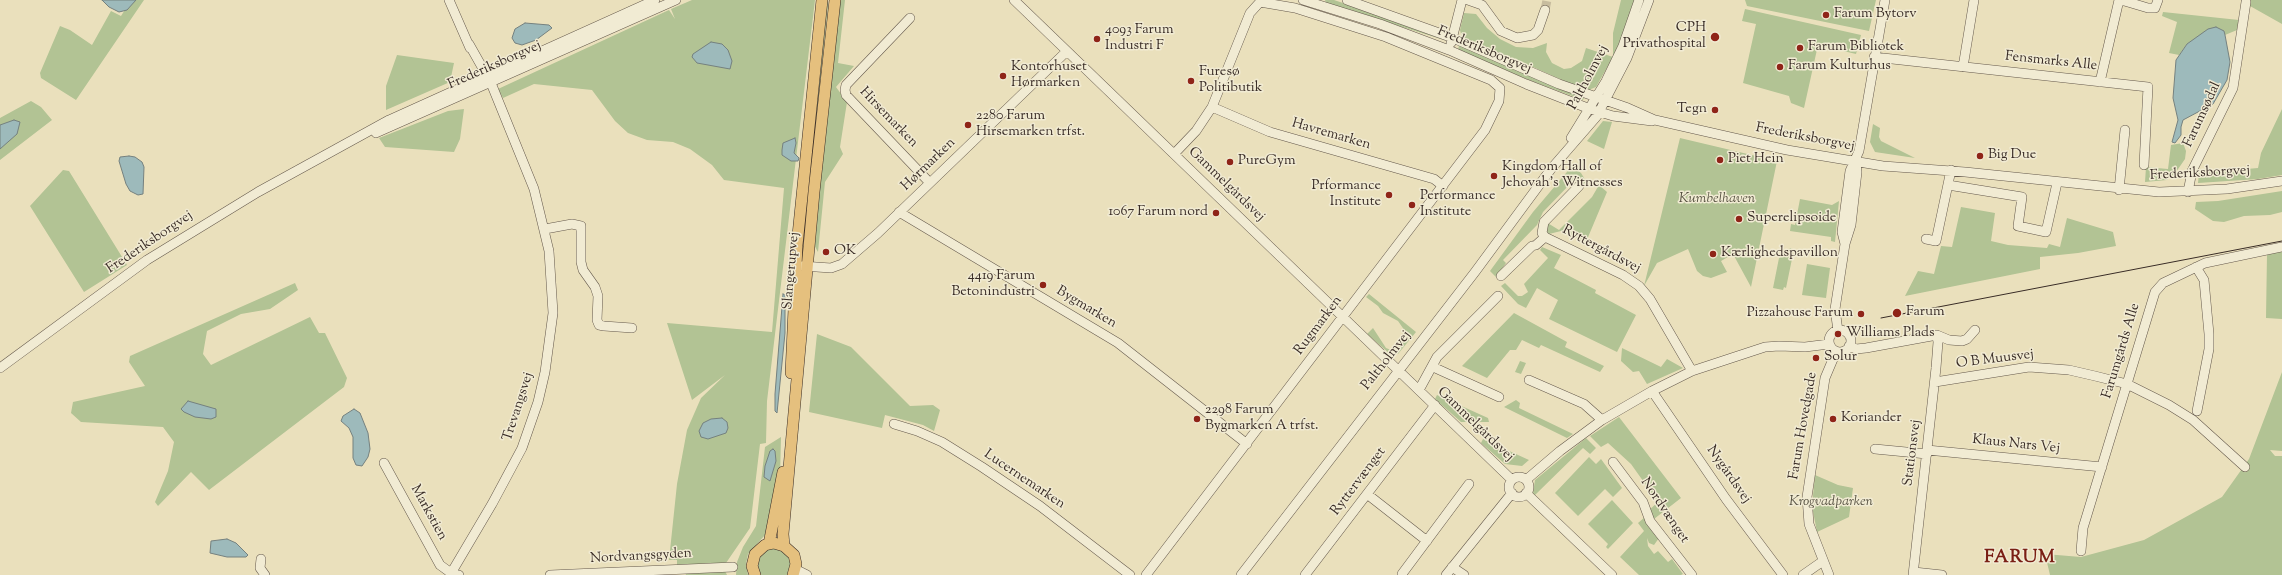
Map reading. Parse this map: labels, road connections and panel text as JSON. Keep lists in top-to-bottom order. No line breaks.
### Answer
{"streets":{"main road":["Slangerupvej"],"street":["Frederiksborgvej","Fensmarks Alle","Paltholmvej","Farumsødal","Hirsemarken","Havremarken","Hørmarken","Gammelgårdsvej","Ryttergårdsvej","Bygmarken","Rugmarken","Farumgårds Alle","O B Muusvej","Trevangsvej","Farum Hovedgade","Klaus Nars Vej","Stationsvej","Nygårdsvej","Lucernemarken","Ryttervænget","Nordvænget","Markstien","Nordvangsgyden"]},"crossings":[["Frederiksborgvej","Paltholmvej"],["Frederiksborgvej","Farumsødal"],["Frederiksborgvej","Trevangsvej"],["Paltholmvej","Gammelgårdsvej"],["Hirsemarken","Hørmarken"],["Havremarken","Rugmarken"],["Hørmarken","Gammelgårdsvej"],["Hørmarken","Slangerupvej"],["Hørmarken","Bygmarken"],["Gammelgårdsvej","Rugmarken"],["Gammelgårdsvej","Ryttervænget"],["Bygmarken","Rugmarken"],["Farumgårds Alle","O B Muusvej"],["Farumgårds Alle","Klaus Nars Vej"],["O B Muusvej","Stationsvej"],["Trevangsvej","Markstien"],["Klaus Nars Vej","Stationsvej"]],"districts":["FARUM"],"parks":["Kumbelhaven","Krogvadparken"],"places":["Farum Bytorv","CPH Privathospital","4093 Farum Industri F","Farum Bibliotek","Farum Kulturhus","Kontorhuset Hørmarken","Furesø Politibutik","Tegn","2280 Farum Hirsemarken trfst.","Big Due","Piet Hein","PureGym","Kingdom Hall of Jehovah's Witnesses","Prformance Institute","Performance Institute","1067 Farum nord","Superelipsoide","OK","Kærlighedspavillon","4419 Farum Betonindustri","Farum","Pizzahouse Farum","Williams Plads","Solur","2298 Farum Bygmarken A trfst.","Koriander"]}
